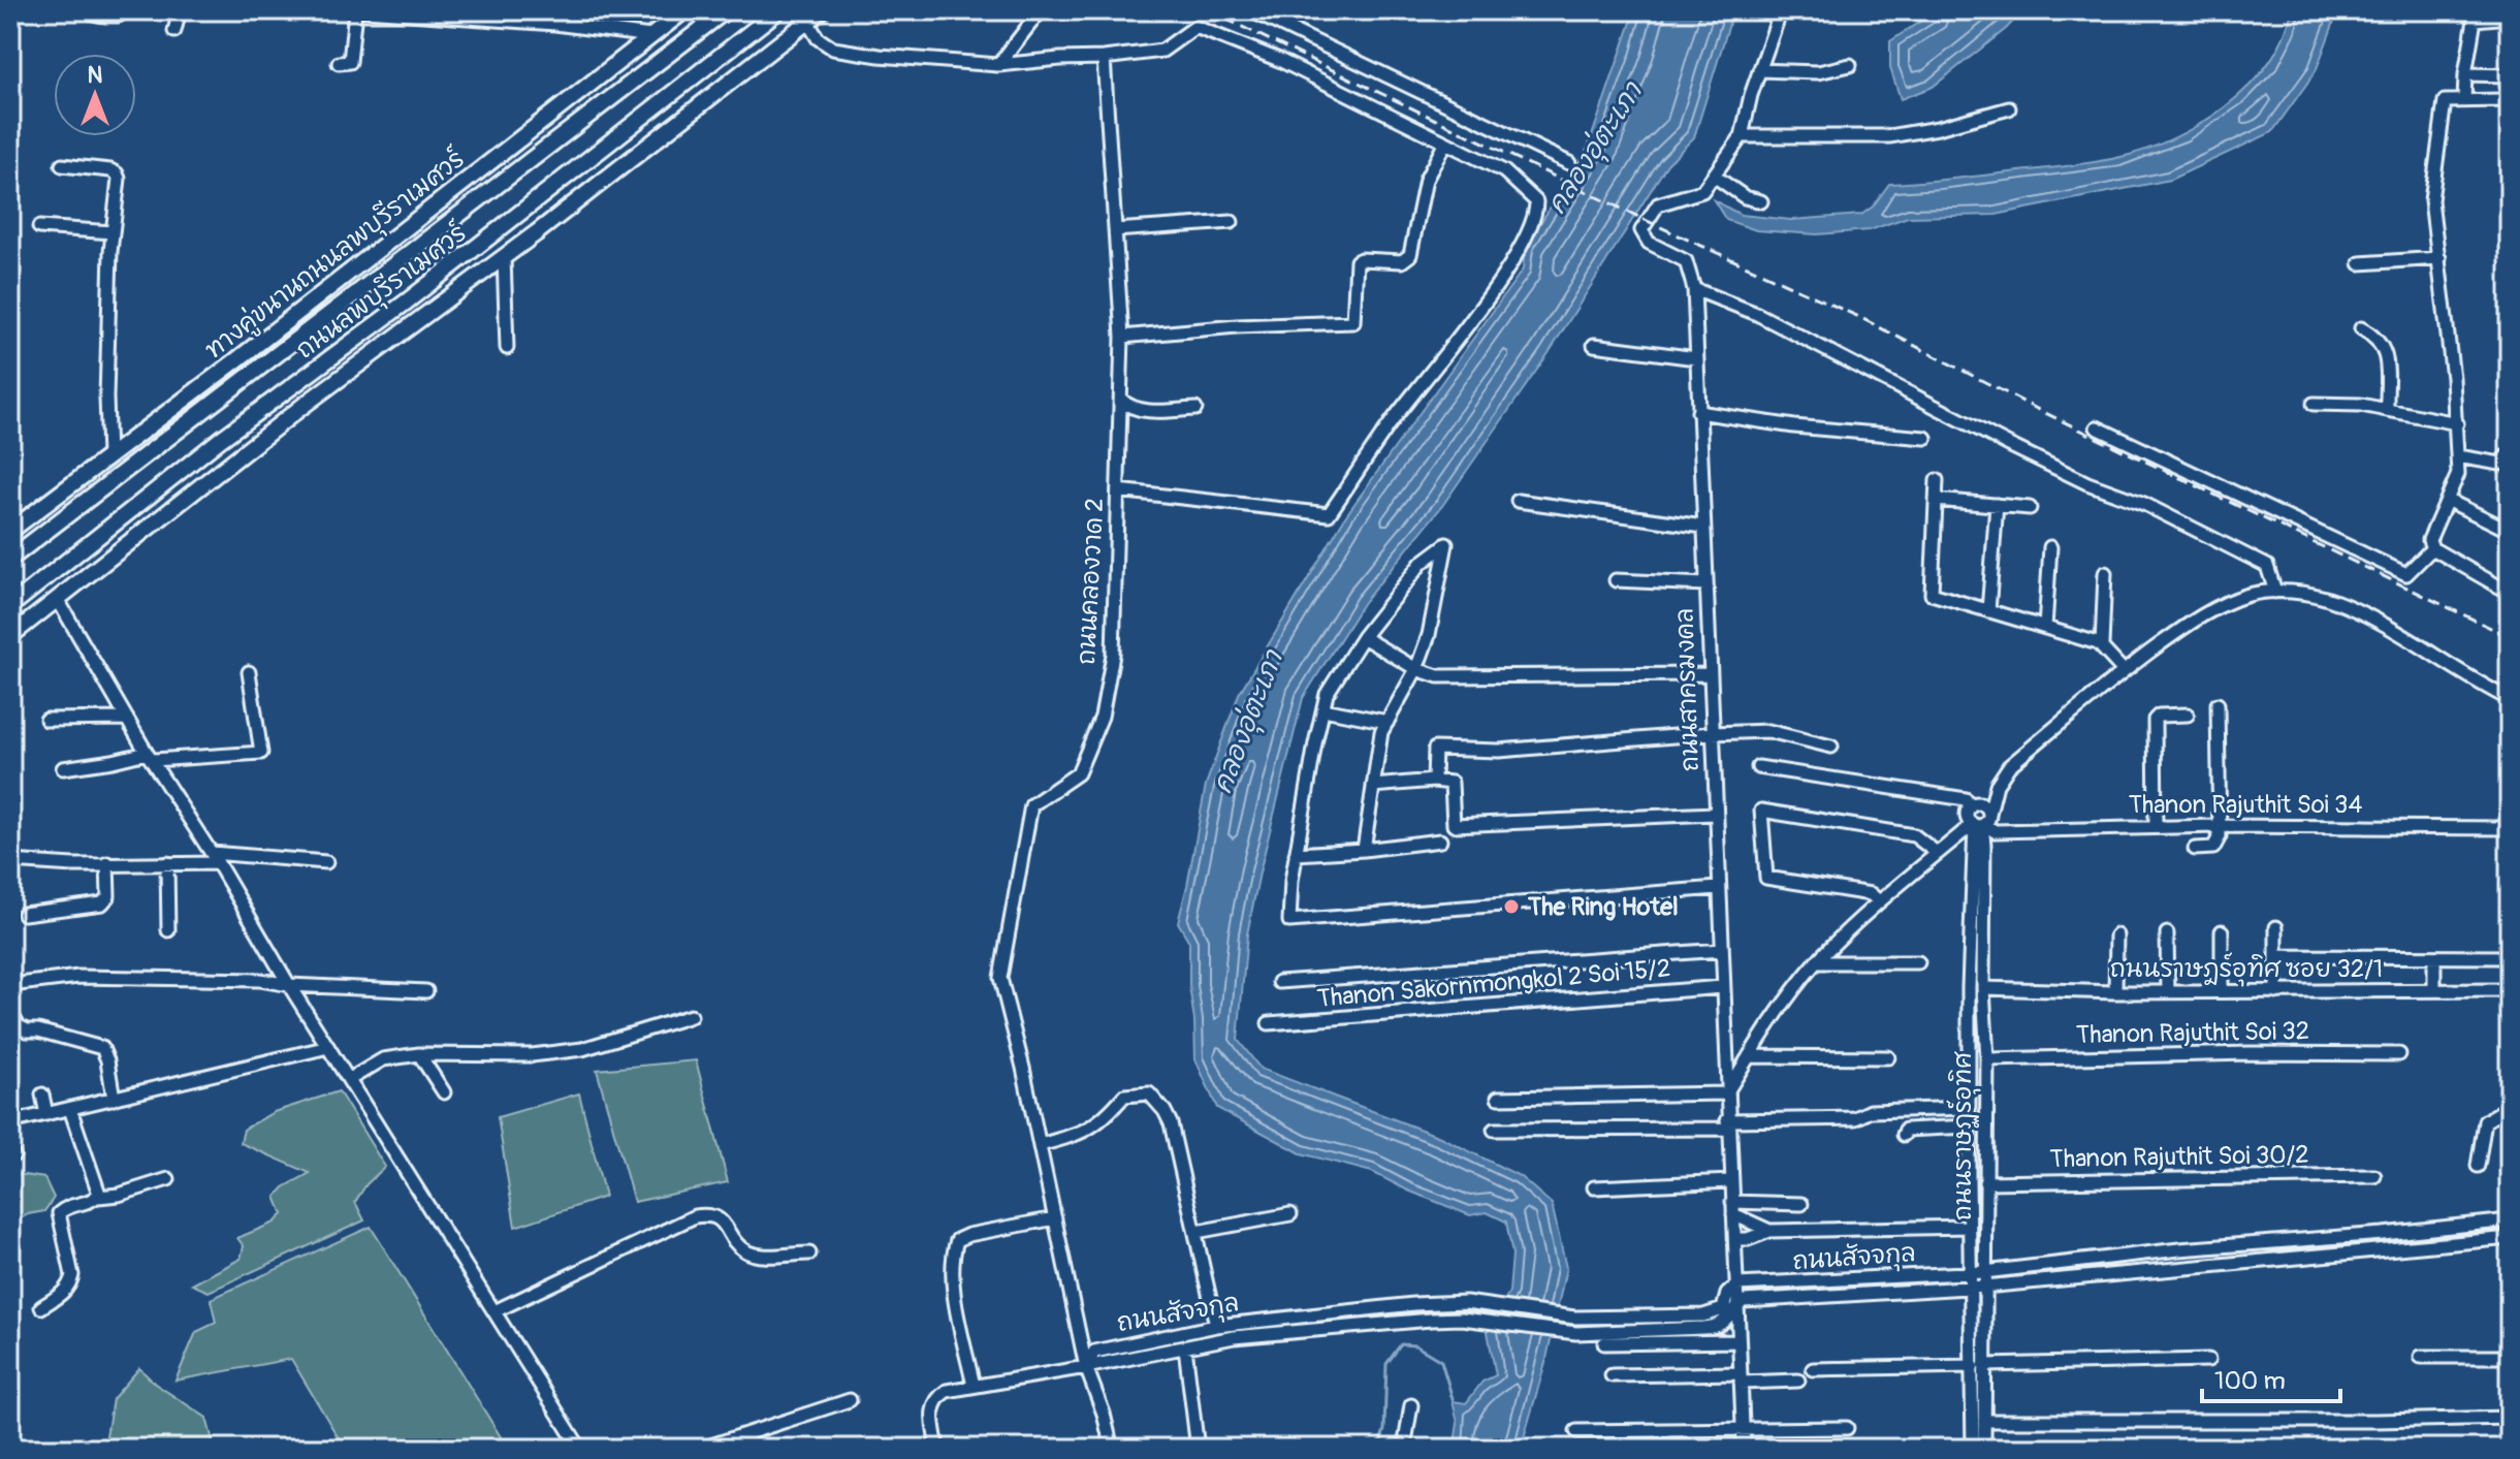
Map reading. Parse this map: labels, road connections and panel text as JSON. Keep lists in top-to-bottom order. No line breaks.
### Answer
{"streets":{"main road":["ทางคู่ขนานถนนลพบุรีราเมศวร์","ถนนลพบุรีราเมศวร์"],"street":["ถนนคลองวาด 2","ถนนสาครมงคล","Thanon Rajuthit Soi 34","ถนนราษฎร์อุทิศ ซอย 32/1","Thanon Sakornmongkol 2 Soi 15/2","Thanon Rajuthit Soi 32","ถนนราษฏร์อุทิศ","Thanon Rajuthit Soi 30/2","ถนนสัจจกุล"]},"crossings":[["ถนนคลองวาด 2","ถนนสัจจกุล"],["ถนนสาครมงคล","Thanon Sakornmongkol 2 Soi 15/2"],["ถนนสาครมงคล","ถนนสัจจกุล"],["Thanon Rajuthit Soi 34","ถนนราษฏร์อุทิศ"],["ถนนราษฎร์อุทิศ ซอย 32/1","ถนนราษฏร์อุทิศ"],["Thanon Rajuthit Soi 32","ถนนราษฏร์อุทิศ"],["ถนนราษฏร์อุทิศ","Thanon Rajuthit Soi 30/2"],["ถนนราษฏร์อุทิศ","ถนนสัจจกุล"]],"water":["คลองอุ่ตะเภา"],"places":["The Ring Hotel"],"scale_bar":"100 m","north":"top"}
